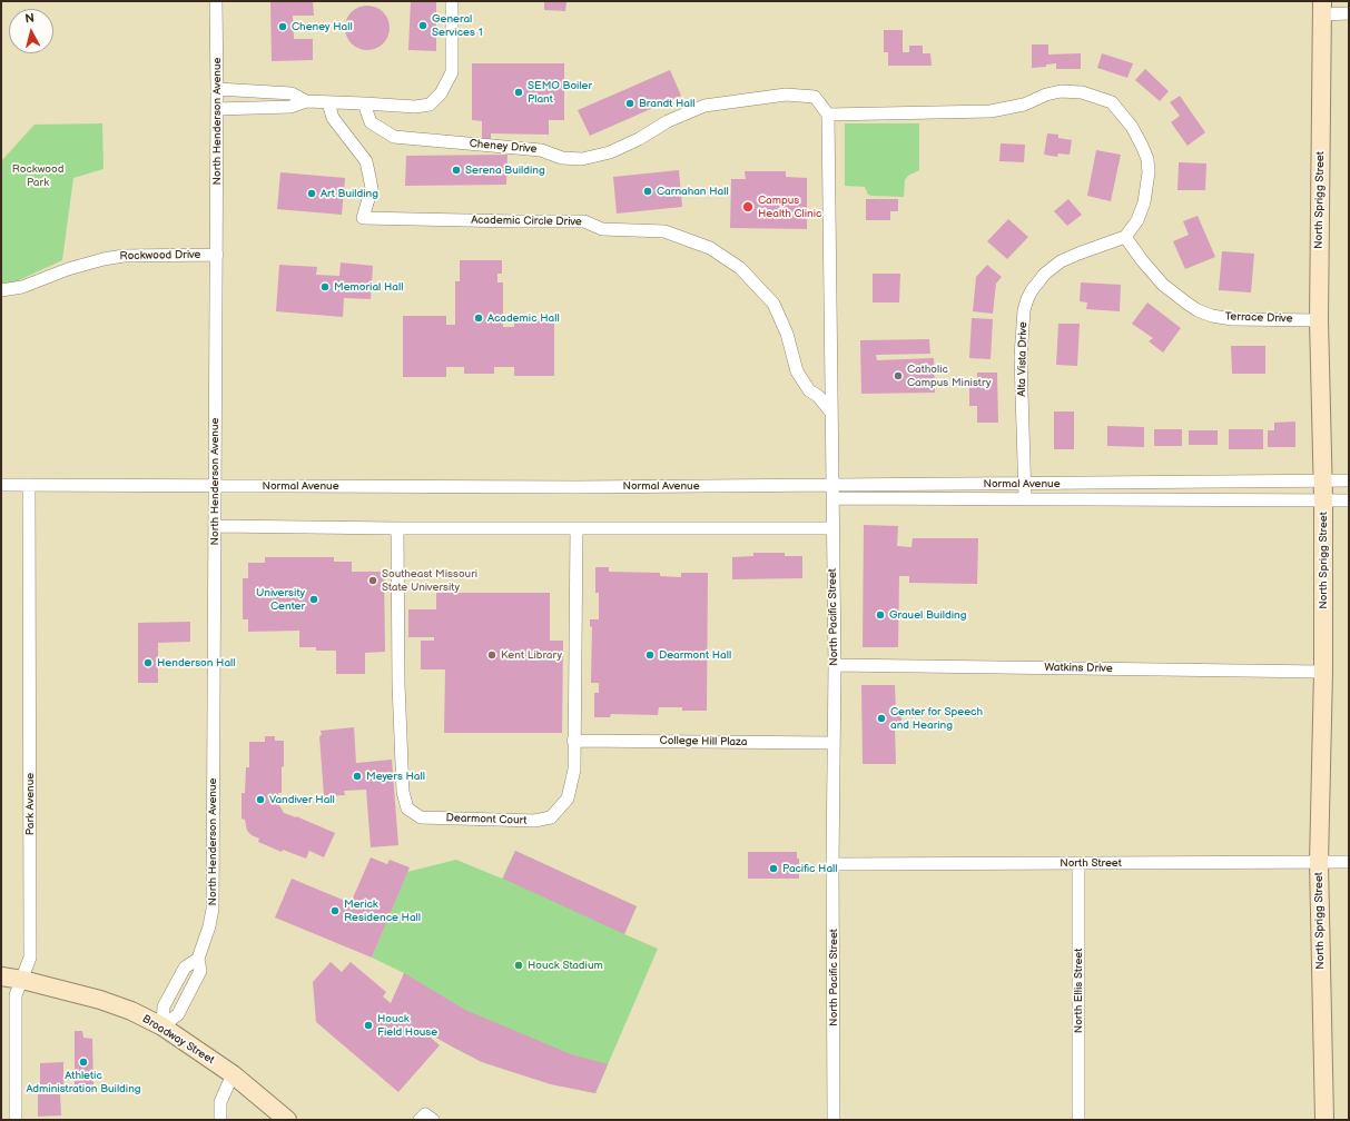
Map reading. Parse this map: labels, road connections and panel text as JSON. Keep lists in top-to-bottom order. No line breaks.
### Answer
{"streets":{"main road":["North Sprigg Street","Broadway Street"],"street":["North Henderson Avenue","Cheney Drive","Academic Circle Drive","Rockwood Drive","Terrace Drive","Alta Vista Drive","Normal Avenue","North Pacific Street","Watkins Drive","College Hill Plaza","Park Avenue","Dearmont Court","North Street","North Ellis Street"]},"crossings":[["North Henderson Avenue","Rockwood Drive"],["North Henderson Avenue","Normal Avenue"],["North Henderson Avenue","Broadway Street"],["Cheney Drive","North Pacific Street"],["North Sprigg Street","Terrace Drive"],["North Sprigg Street","Normal Avenue"],["North Sprigg Street","Watkins Drive"],["North Sprigg Street","North Street"],["Academic Circle Drive","North Pacific Street"],["Terrace Drive","Alta Vista Drive"],["Alta Vista Drive","Normal Avenue"],["Normal Avenue","North Pacific Street"],["Normal Avenue","Park Avenue"],["North Pacific Street","Watkins Drive"],["North Pacific Street","College Hill Plaza"],["North Pacific Street","North Street"],["College Hill Plaza","Dearmont Court"],["Park Avenue","Broadway Street"],["North Street","North Ellis Street"]],"parks":["Rockwood Park"],"places":["General Services 1","Cheney Hall","SEMO Boiler Plant","Brandt Hall","Serena Building","Carnahan Hall","Art Building","Campus Health Clinic","Memorial Hall","Academic Hall","Catholic Campus Ministry","Southeast Missouri State University","University Center","Grauel Building","Kent Library","Dearmont Hall","Henderson Hall","Center for Speech and Hearing","Meyers Hall","Vandiver Hall","Pacific Hall","Merick Residence Hall","Houck Stadium","Houck Field House","Athletic Administration Building"],"north":"top"}
